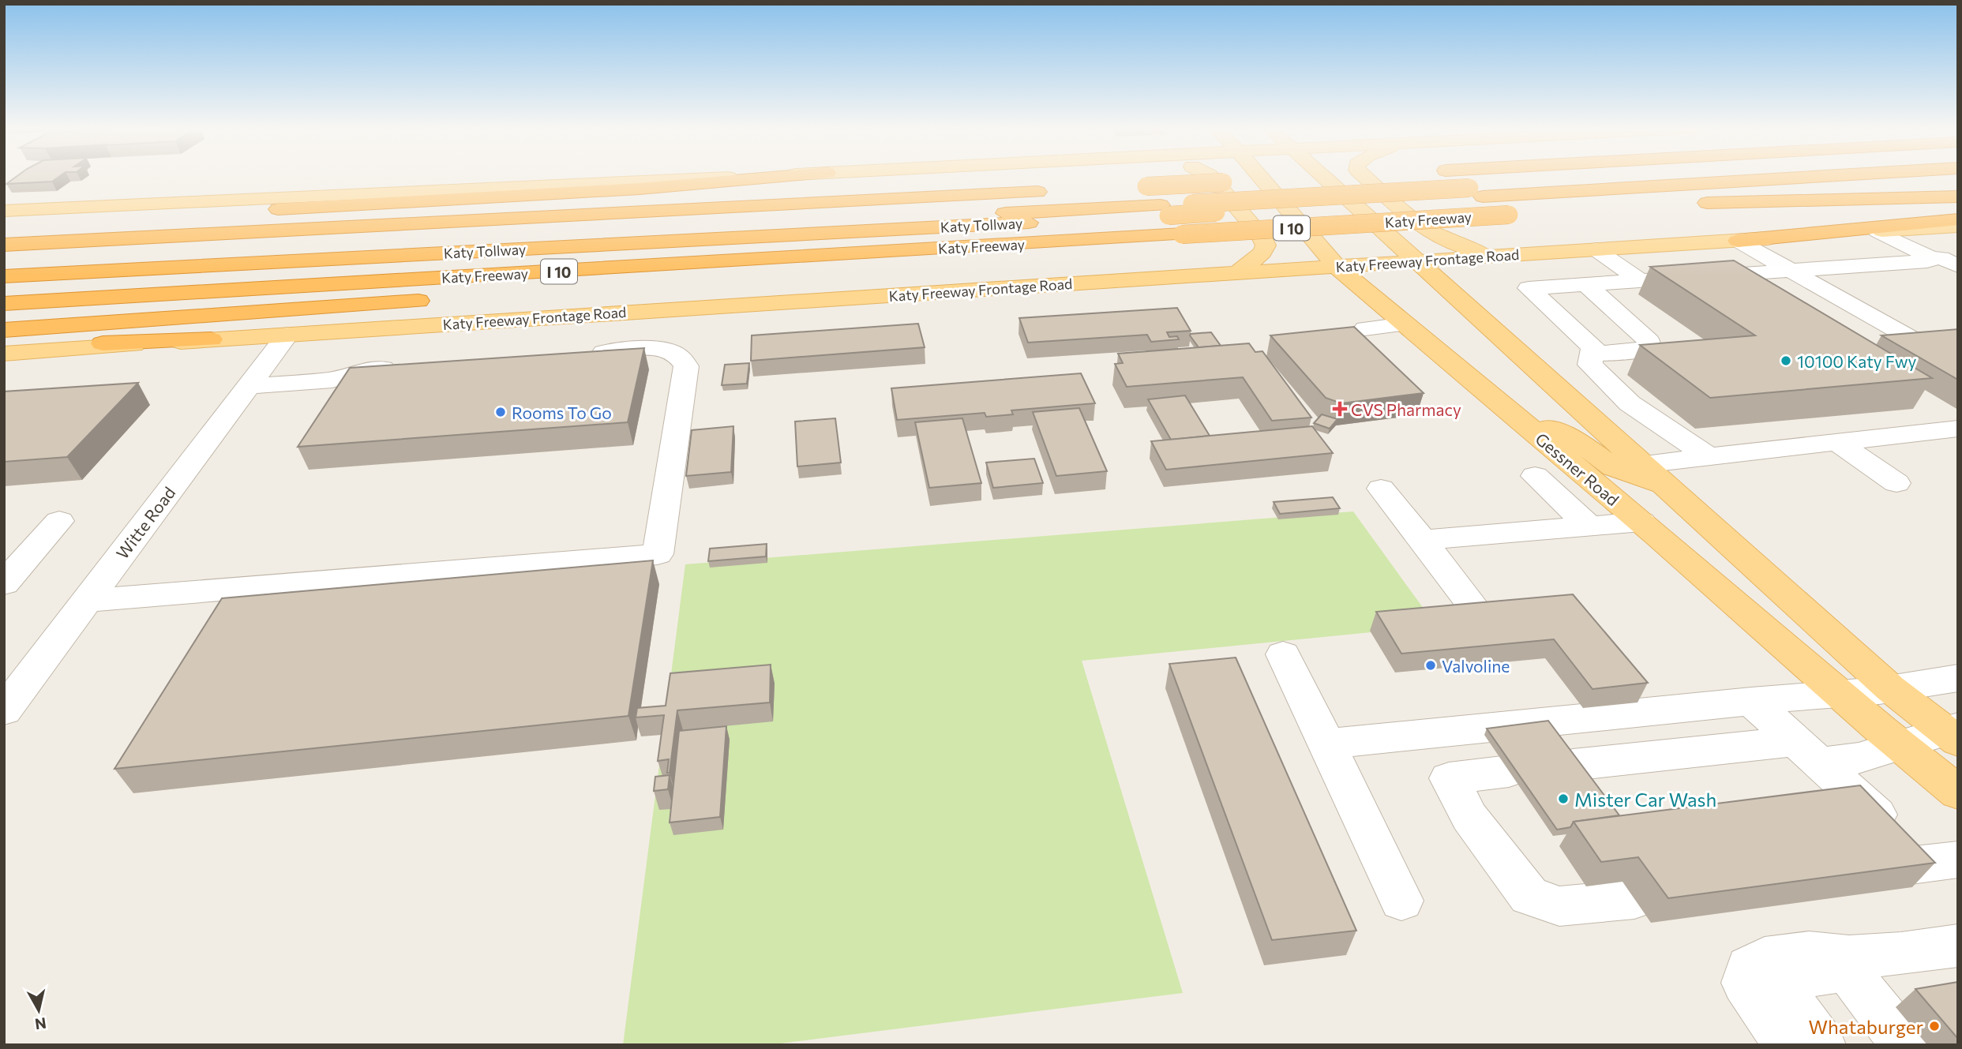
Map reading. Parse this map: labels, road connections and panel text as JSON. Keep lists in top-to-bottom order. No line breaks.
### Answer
{"streets":{"highway":["Katy Freeway","Katy Tollway","I 10"],"main road":["Katy Freeway Frontage Road","Gessner Road"],"street":["Witte Road"]},"crossings":[["Katy Freeway Frontage Road","Gessner Road"],["Katy Freeway Frontage Road","Witte Road"]],"places":{"other":["10100 Katy Fwy","Rooms To Go","Valvoline","Mister Car Wash","Whataburger"],"health":["CVS Pharmacy"]},"north":"bottom"}
